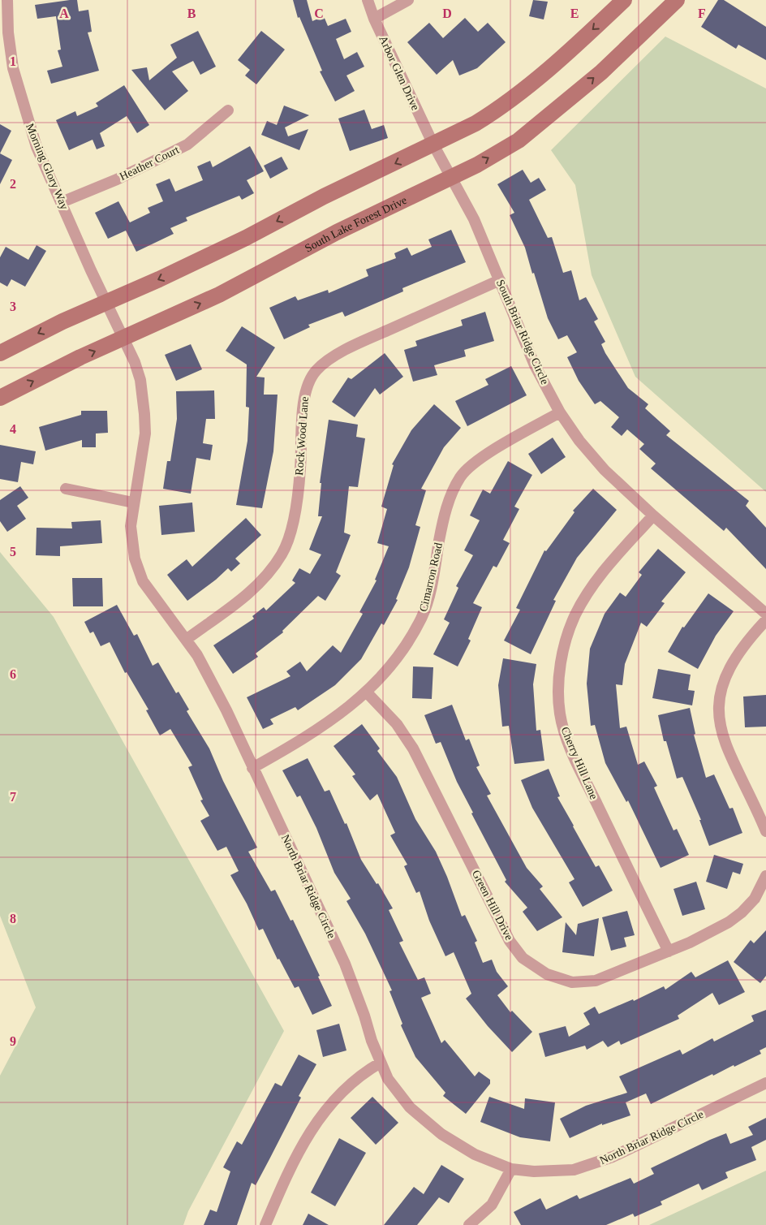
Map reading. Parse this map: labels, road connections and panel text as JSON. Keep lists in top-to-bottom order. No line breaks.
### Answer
{"streets":{"main road":["South Lake Forest Drive"],"street":["Arbor Glen Drive","Heather Court","Morning Glory Way","South Briar Ridge Circle","Rock Wood Lane","Cimarron Road","Cherry Hill Lane","North Briar Ridge Circle","Green Hill Drive"]},"crossings":[["Arbor Glen Drive","South Briar Ridge Circle"],["Heather Court","Morning Glory Way"],["Morning Glory Way","North Briar Ridge Circle"],["South Lake Forest Drive","South Briar Ridge Circle"],["South Lake Forest Drive","North Briar Ridge Circle"],["South Briar Ridge Circle","Rock Wood Lane"],["South Briar Ridge Circle","Cimarron Road"],["South Briar Ridge Circle","Cherry Hill Lane"],["Rock Wood Lane","North Briar Ridge Circle"],["Cimarron Road","North Briar Ridge Circle"],["Cimarron Road","Green Hill Drive"],["Cherry Hill Lane","Green Hill Drive"]],"grid":{"columns":["A","B","C","D","E","F"],"rows":["1","2","3","4","5","6","7","8","9"]}}
